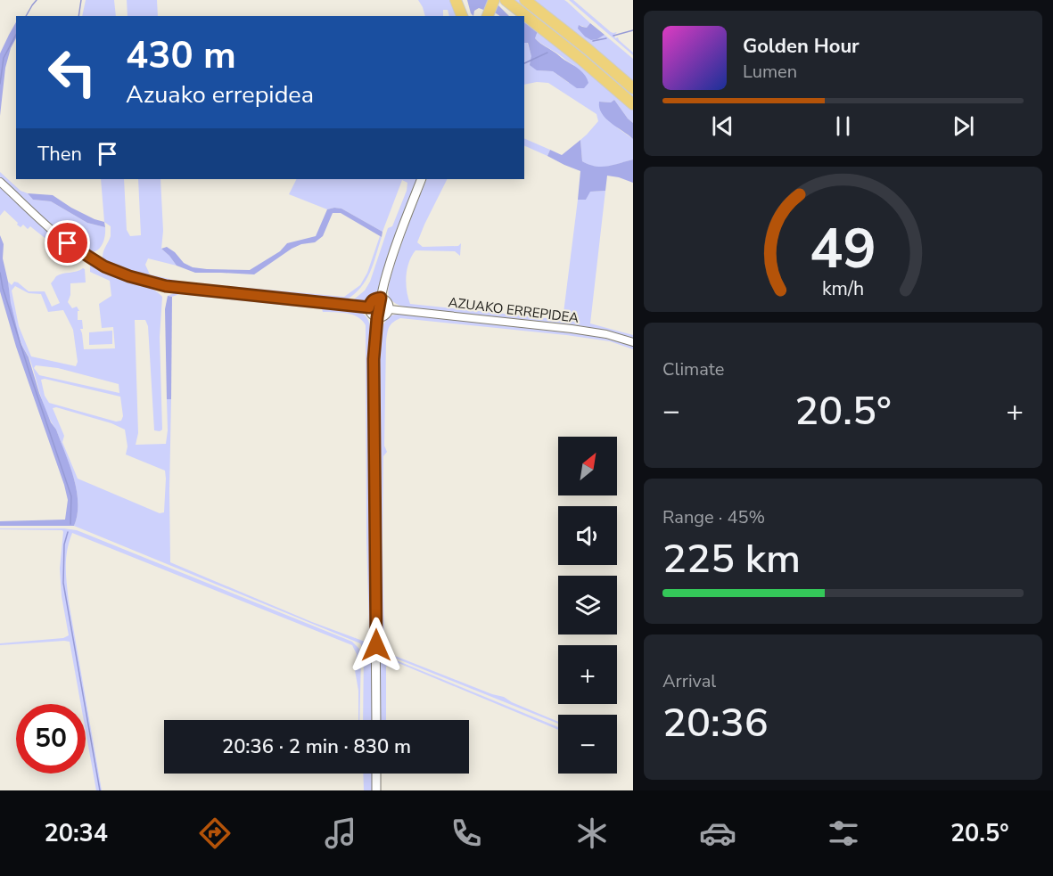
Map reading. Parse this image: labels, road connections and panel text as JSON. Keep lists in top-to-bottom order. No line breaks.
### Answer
{"streets":{"street":["AZUAKO ERREPIDEA"]},"north":"top right","page":{"turn":["430 m","Azuako errepidea"],"song":["Golden Hour","Lumen"],"then":"Then","tile":["Climate",["Range · 45%","225 km"],["Arrival","20:36"]],"heat":["−","20.5°","+"],"map_buttons":["+","−"],"limit":"50","trip":"20:36 · 2 min · 830 m","tabs":["20:34","20.5°"],"gauge":["49","km/h"]}}
